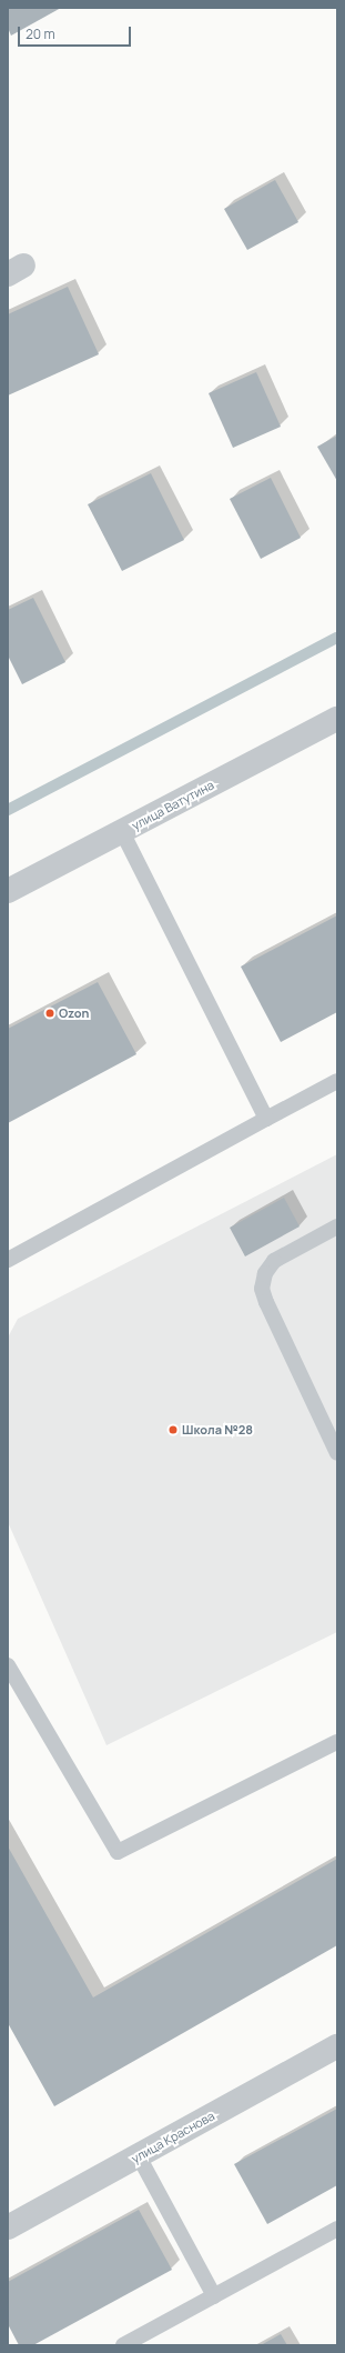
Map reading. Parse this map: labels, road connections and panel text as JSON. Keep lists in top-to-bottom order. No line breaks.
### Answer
{"streets":{"street":["улица Ватутина","улица Краснова"]},"places":["Ozon","Школа №28"],"scale_bar":"20 m"}
